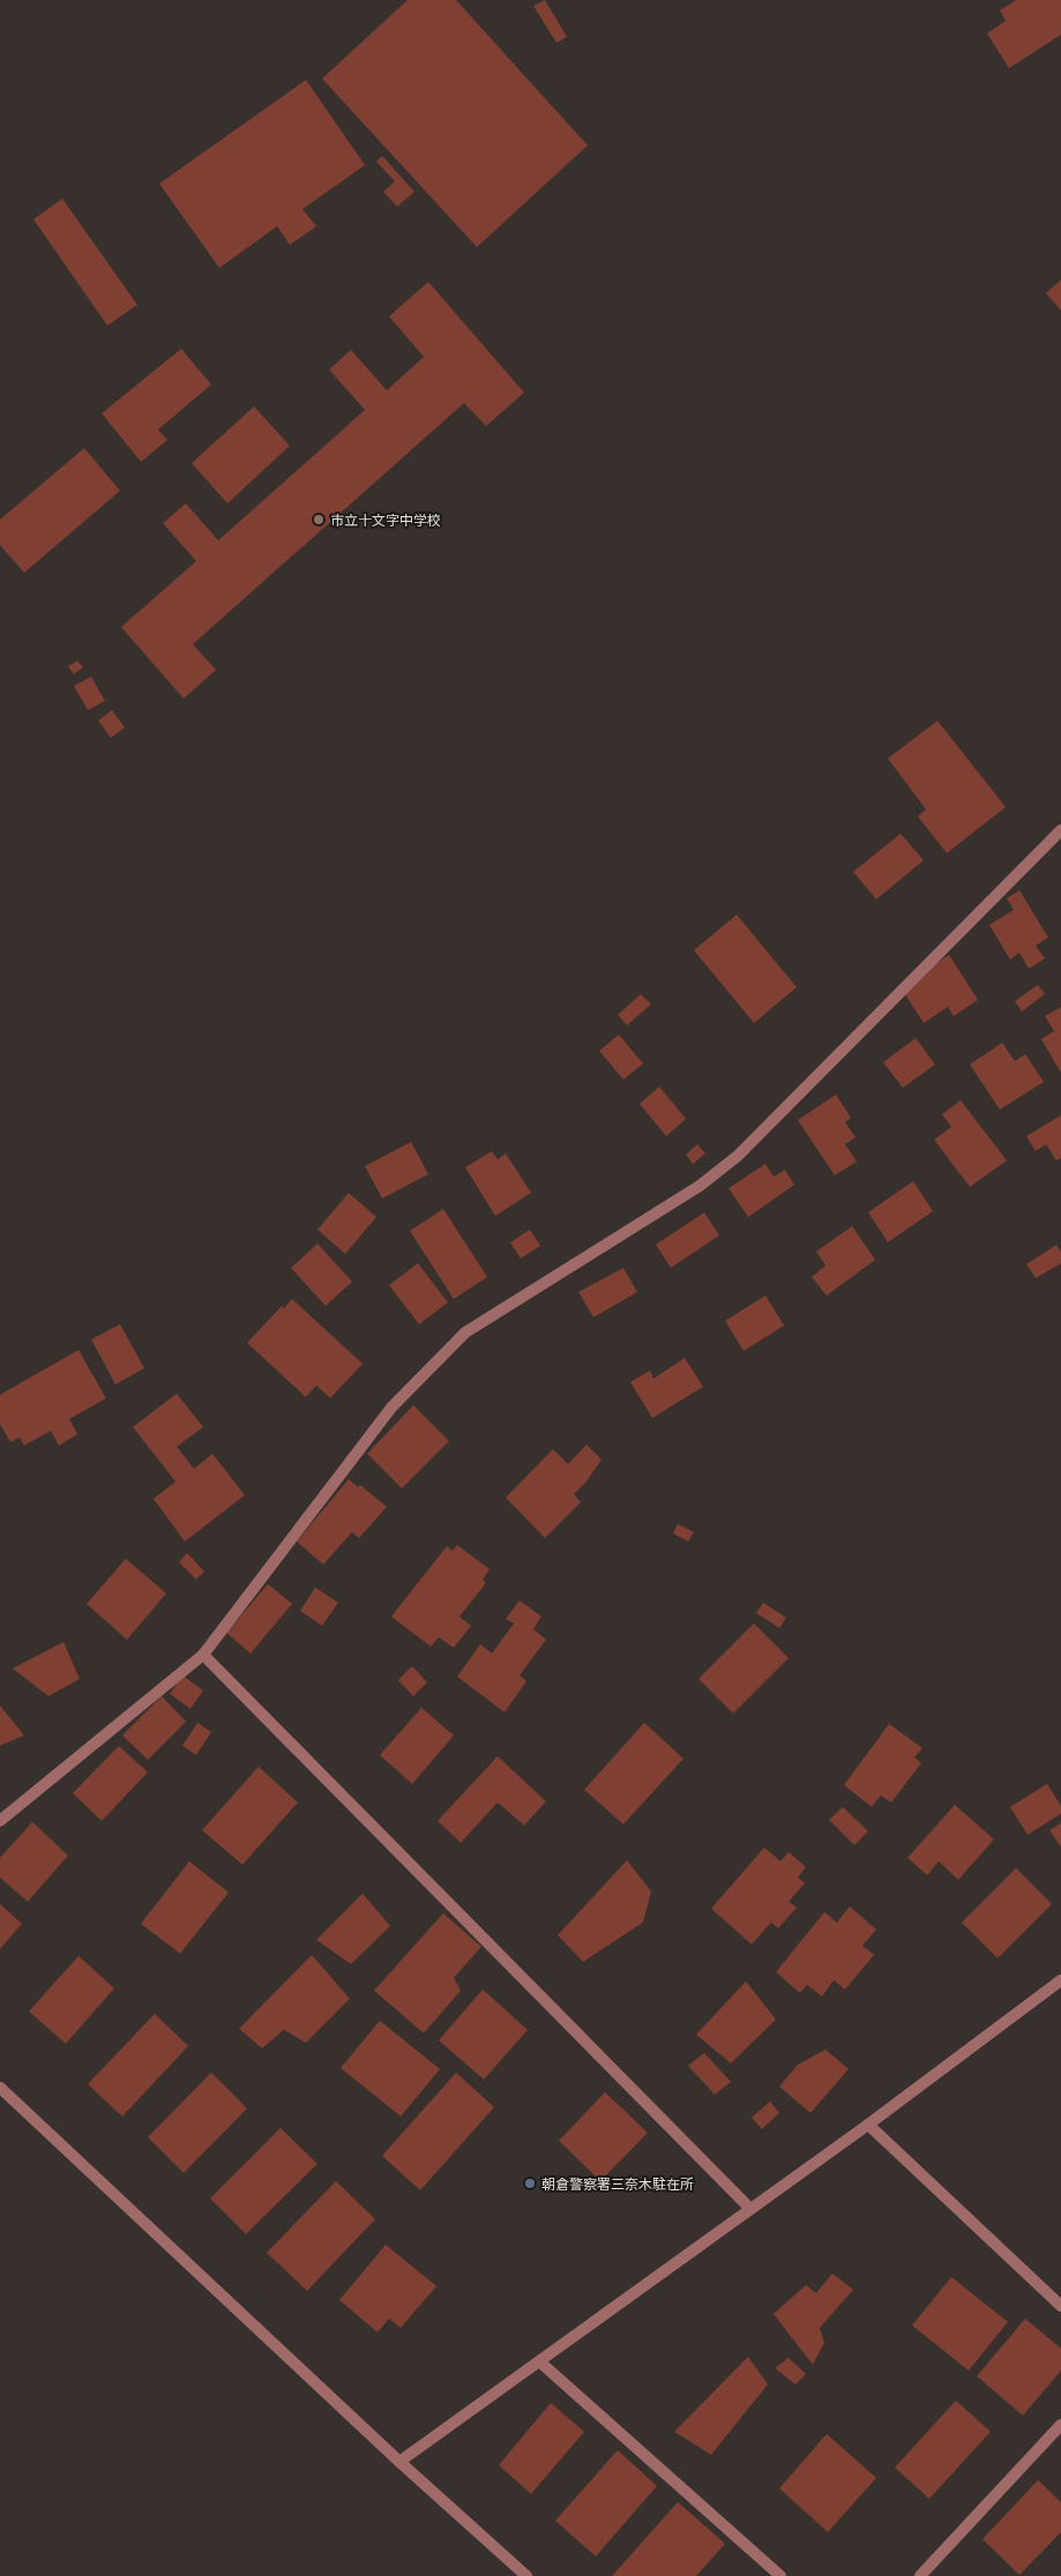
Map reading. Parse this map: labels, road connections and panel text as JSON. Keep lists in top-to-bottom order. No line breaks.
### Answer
{"places":["市立十文字中学校","朝倉警察署三奈木駐在所"]}
